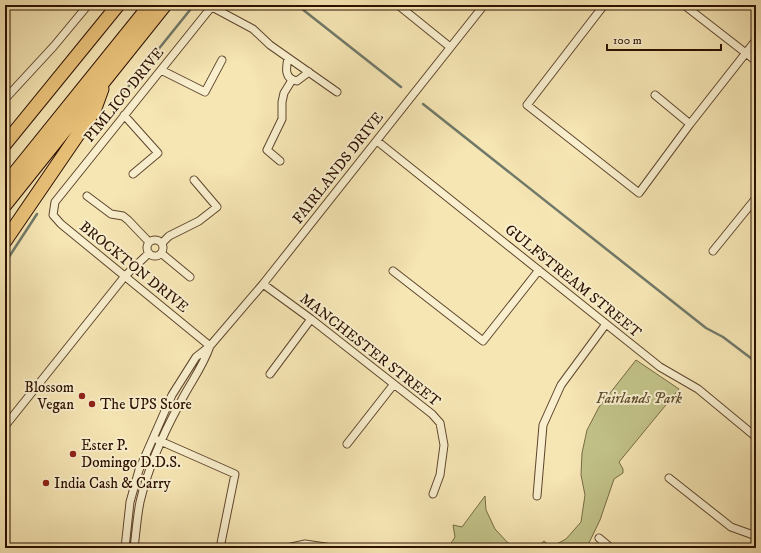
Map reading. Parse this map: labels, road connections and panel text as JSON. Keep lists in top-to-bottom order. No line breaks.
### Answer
{"streets":{"street":["PIMLICO DRIVE","FAIRLANDS DRIVE","BROCKTON DRIVE","GULFSTREAM STREET","MANCHESTER STREET"]},"crossings":[["PIMLICO DRIVE","BROCKTON DRIVE"],["FAIRLANDS DRIVE","BROCKTON DRIVE"],["FAIRLANDS DRIVE","GULFSTREAM STREET"],["FAIRLANDS DRIVE","MANCHESTER STREET"]],"parks":["Fairlands Park"],"places":["Blossom Vegan","The UPS Store","Ester P. Domingo D.D.S.","India Cash & Carry"],"scale_bar":"100 m"}
